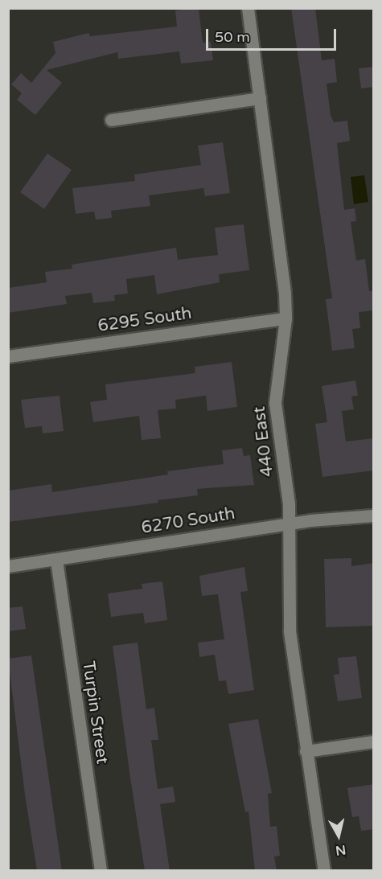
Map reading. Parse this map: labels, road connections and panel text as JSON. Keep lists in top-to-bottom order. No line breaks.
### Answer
{"streets":{"street":["6295 South","440 East","6270 South","Turpin Street"]},"crossings":[["6295 South","440 East"],["440 East","6270 South"],["6270 South","Turpin Street"]],"scale_bar":"50 m","north":"bottom"}
